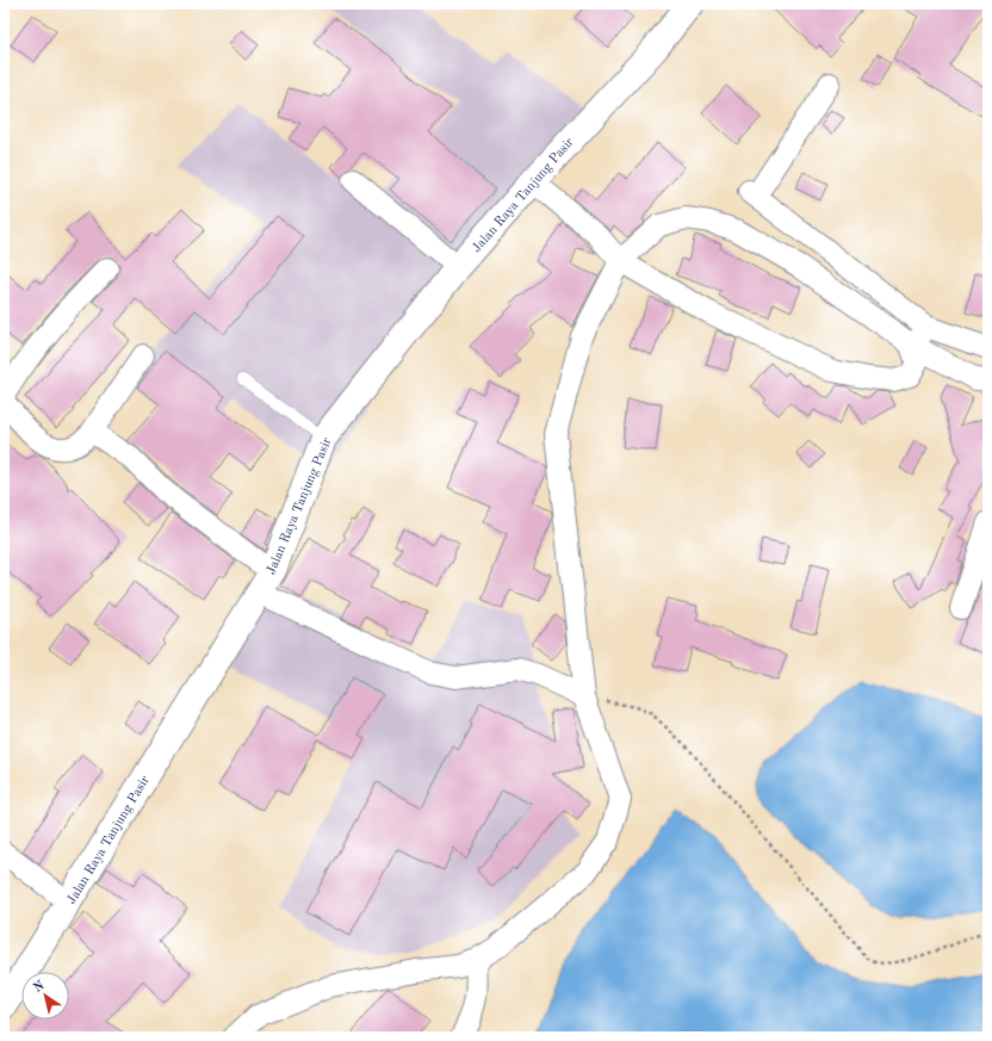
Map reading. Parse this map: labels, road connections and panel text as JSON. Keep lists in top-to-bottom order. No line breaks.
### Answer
{"streets":{"street":["Jalan Raya Tanjung Pasir"]},"north":"top left"}
